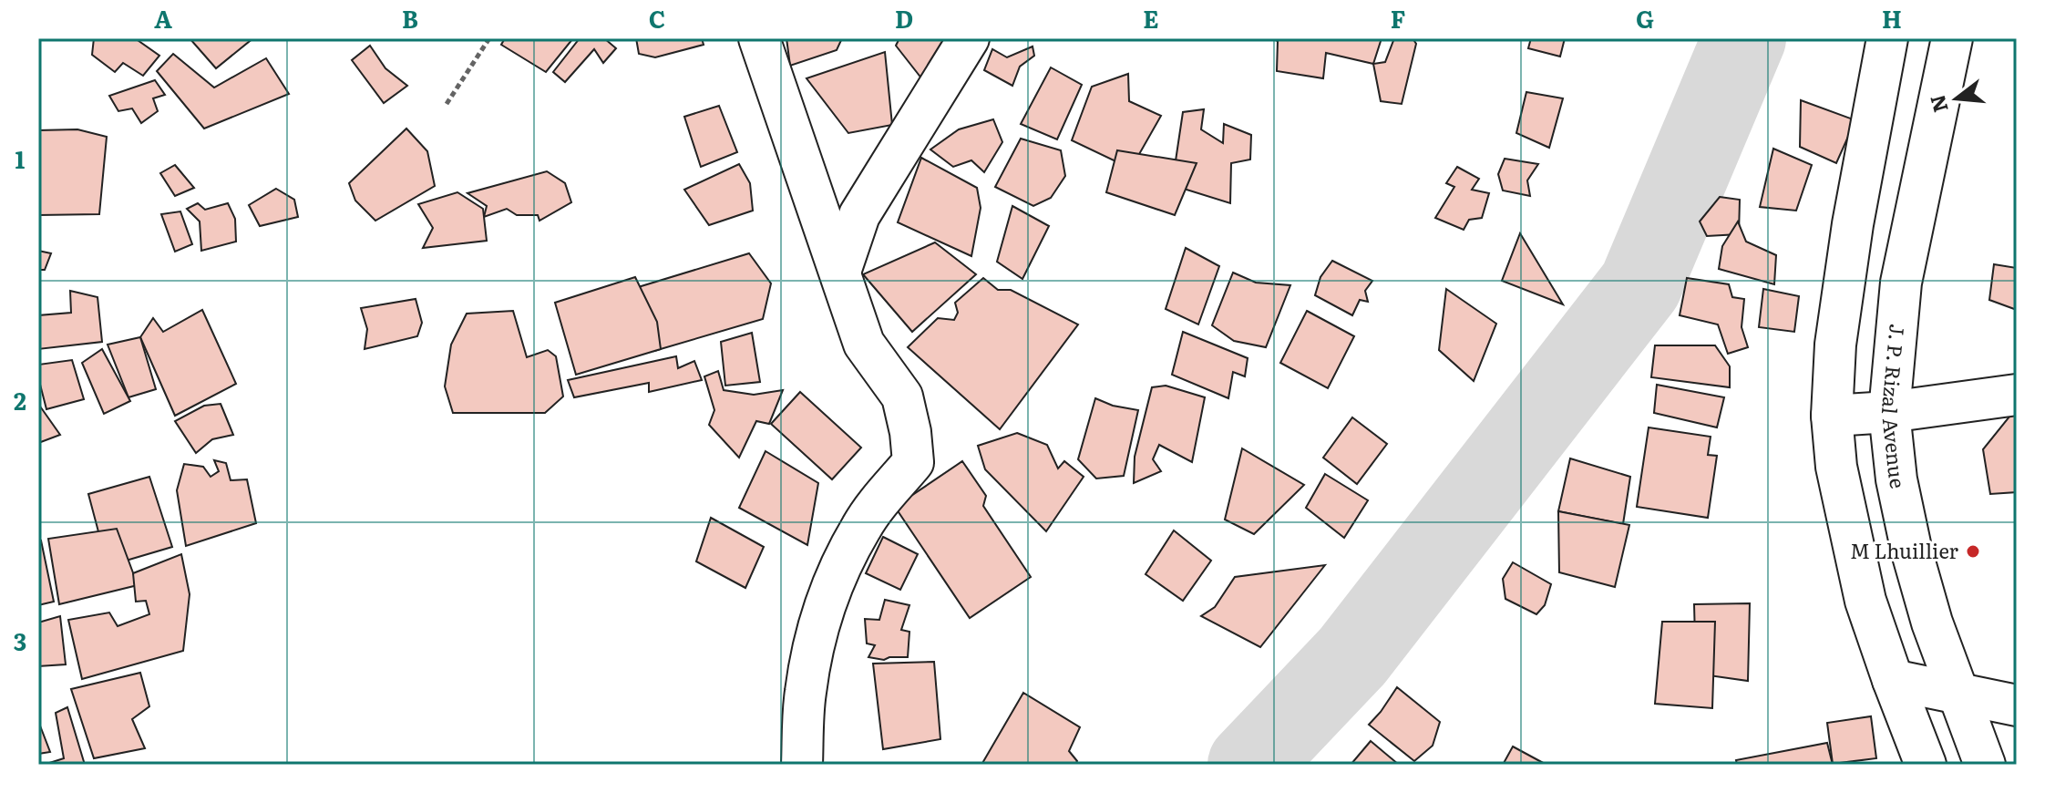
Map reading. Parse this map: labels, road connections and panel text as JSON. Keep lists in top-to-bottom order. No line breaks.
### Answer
{"streets":{"main road":["J. P. Rizal Avenue"]},"places":["M Lhuillier"],"north":"left","grid":{"columns":["A","B","C","D","E","F","G","H"],"rows":["1","2","3"]}}
